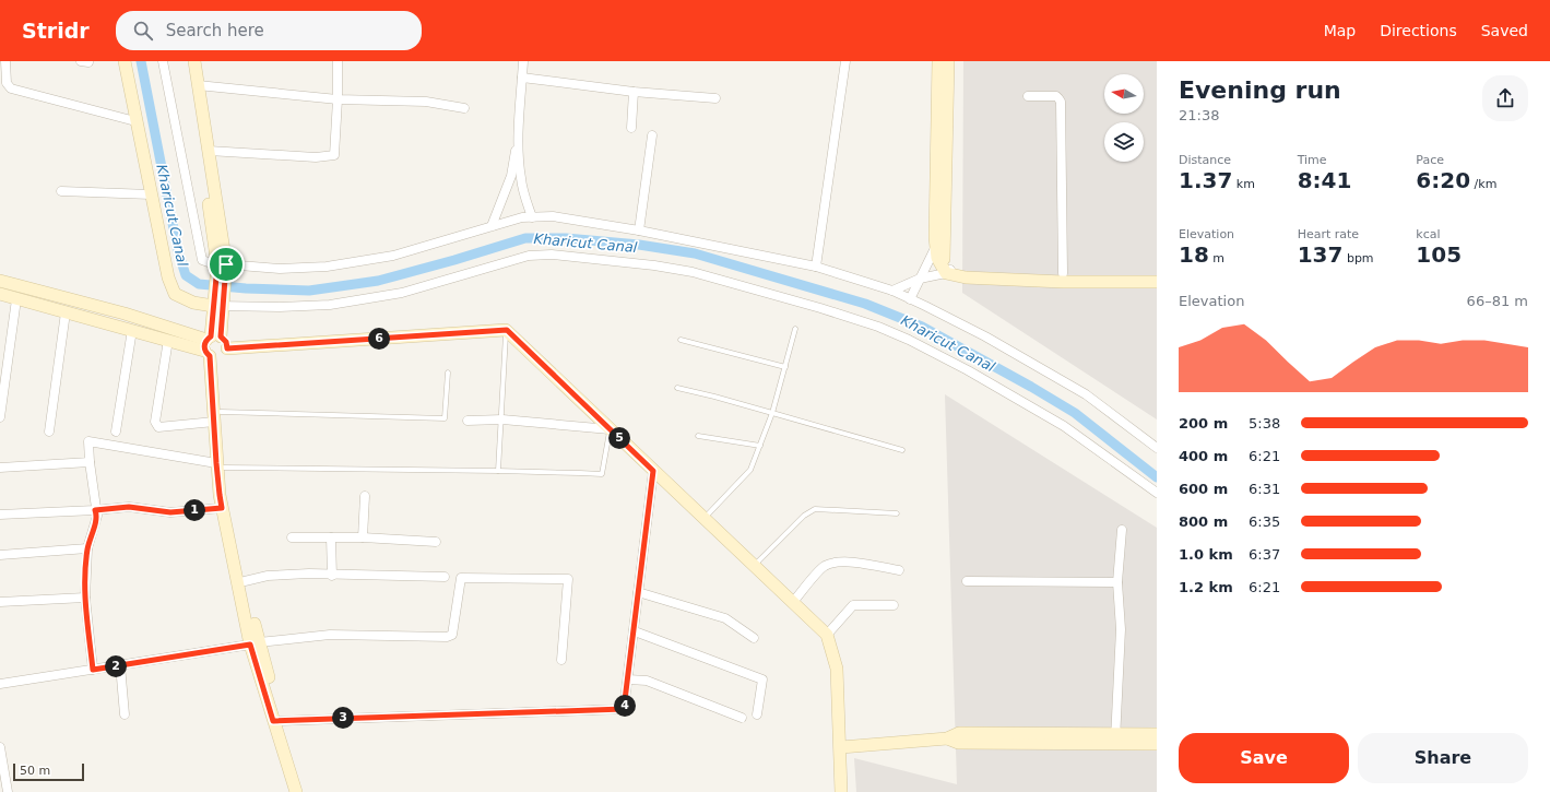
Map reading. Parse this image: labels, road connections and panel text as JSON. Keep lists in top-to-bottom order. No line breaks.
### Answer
{"water":["Kharicut Canal"],"scale_bar":"50 m","north":"left","page":{"header":"Stridr","search":"Search here","nav":["Map","Directions","Saved"],"heading":["Evening run","21:38"],"stats":[["Distance","1.37 km"],["Time","8:41"],["Pace","6:20 /km"],["Elevation","18 m"],["Heart rate","137 bpm"],["kcal","105"]],"chart":["Elevation","66–81 m"],"pins":["6","5","1","2","4","3"],"list":[{"name":"200 m","note":"5:38"},{"name":"400 m","note":"6:21"},{"name":"600 m","note":"6:31"},{"name":"800 m","note":"6:35"},{"name":"1.0 km","note":"6:37"},{"name":"1.2 km","note":"6:21"}],"buttons":["Save","Share"],"scale":"50 m"}}
